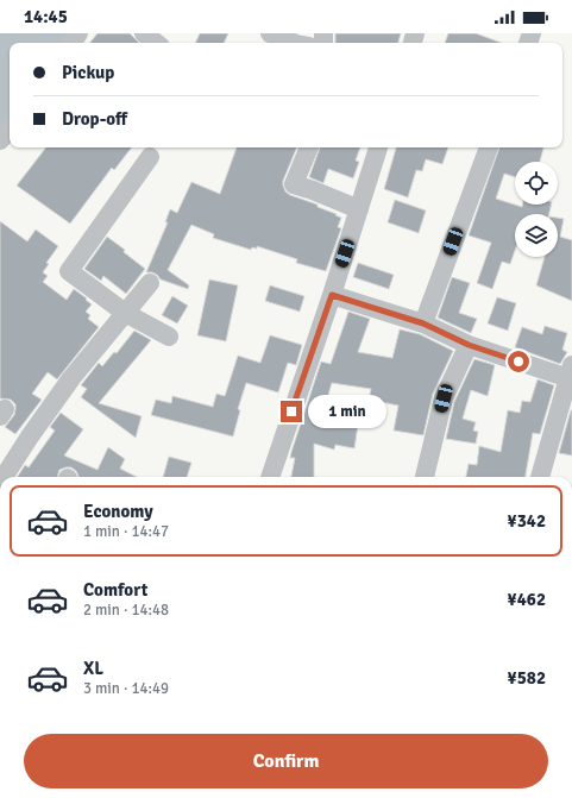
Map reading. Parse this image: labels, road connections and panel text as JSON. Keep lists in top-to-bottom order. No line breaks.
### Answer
{"page":{"status":"14:45","banner":["Pickup","Drop-off"],"bubble":"1 min","list":[{"name":"Economy","note":"1 min · 14:47","value":"¥342"},{"name":"Comfort","note":"2 min · 14:48","value":"¥462"},{"name":"XL","note":"3 min · 14:49","value":"¥582"}],"buttons":"Confirm"}}
